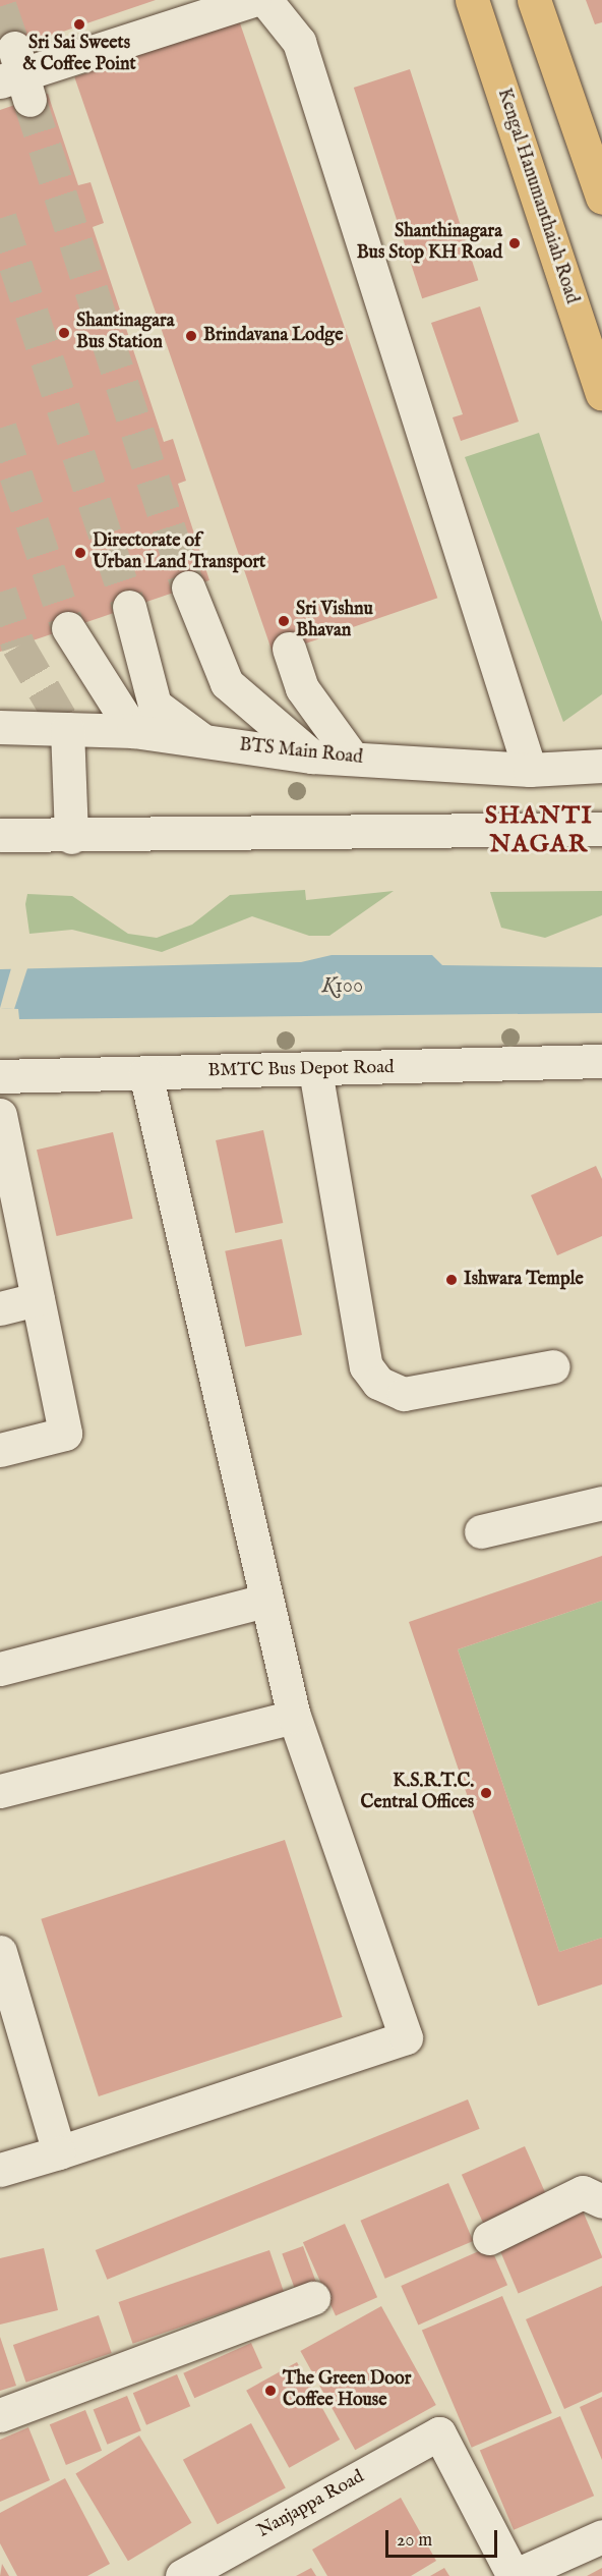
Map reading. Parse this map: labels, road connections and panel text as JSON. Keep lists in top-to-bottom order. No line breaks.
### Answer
{"streets":{"main road":["Kengal Hanumanthaiah Road"],"street":["BTS Main Road","BMTC Bus Depot Road","Nanjappa Road"]},"districts":["SHANTI NAGAR"],"water":["K100"],"places":["Sri Sai Sweets & Coffee Point","Shanthinagara Bus Stop KH Road","Shantinagara Bus Station","Brindavana Lodge","Directorate of Urban Land Transport","Sri Vishnu Bhavan","Ishwara Temple","K.S.R.T.C. Central Offices","The Green Door Coffee House"],"scale_bar":"20 m"}
